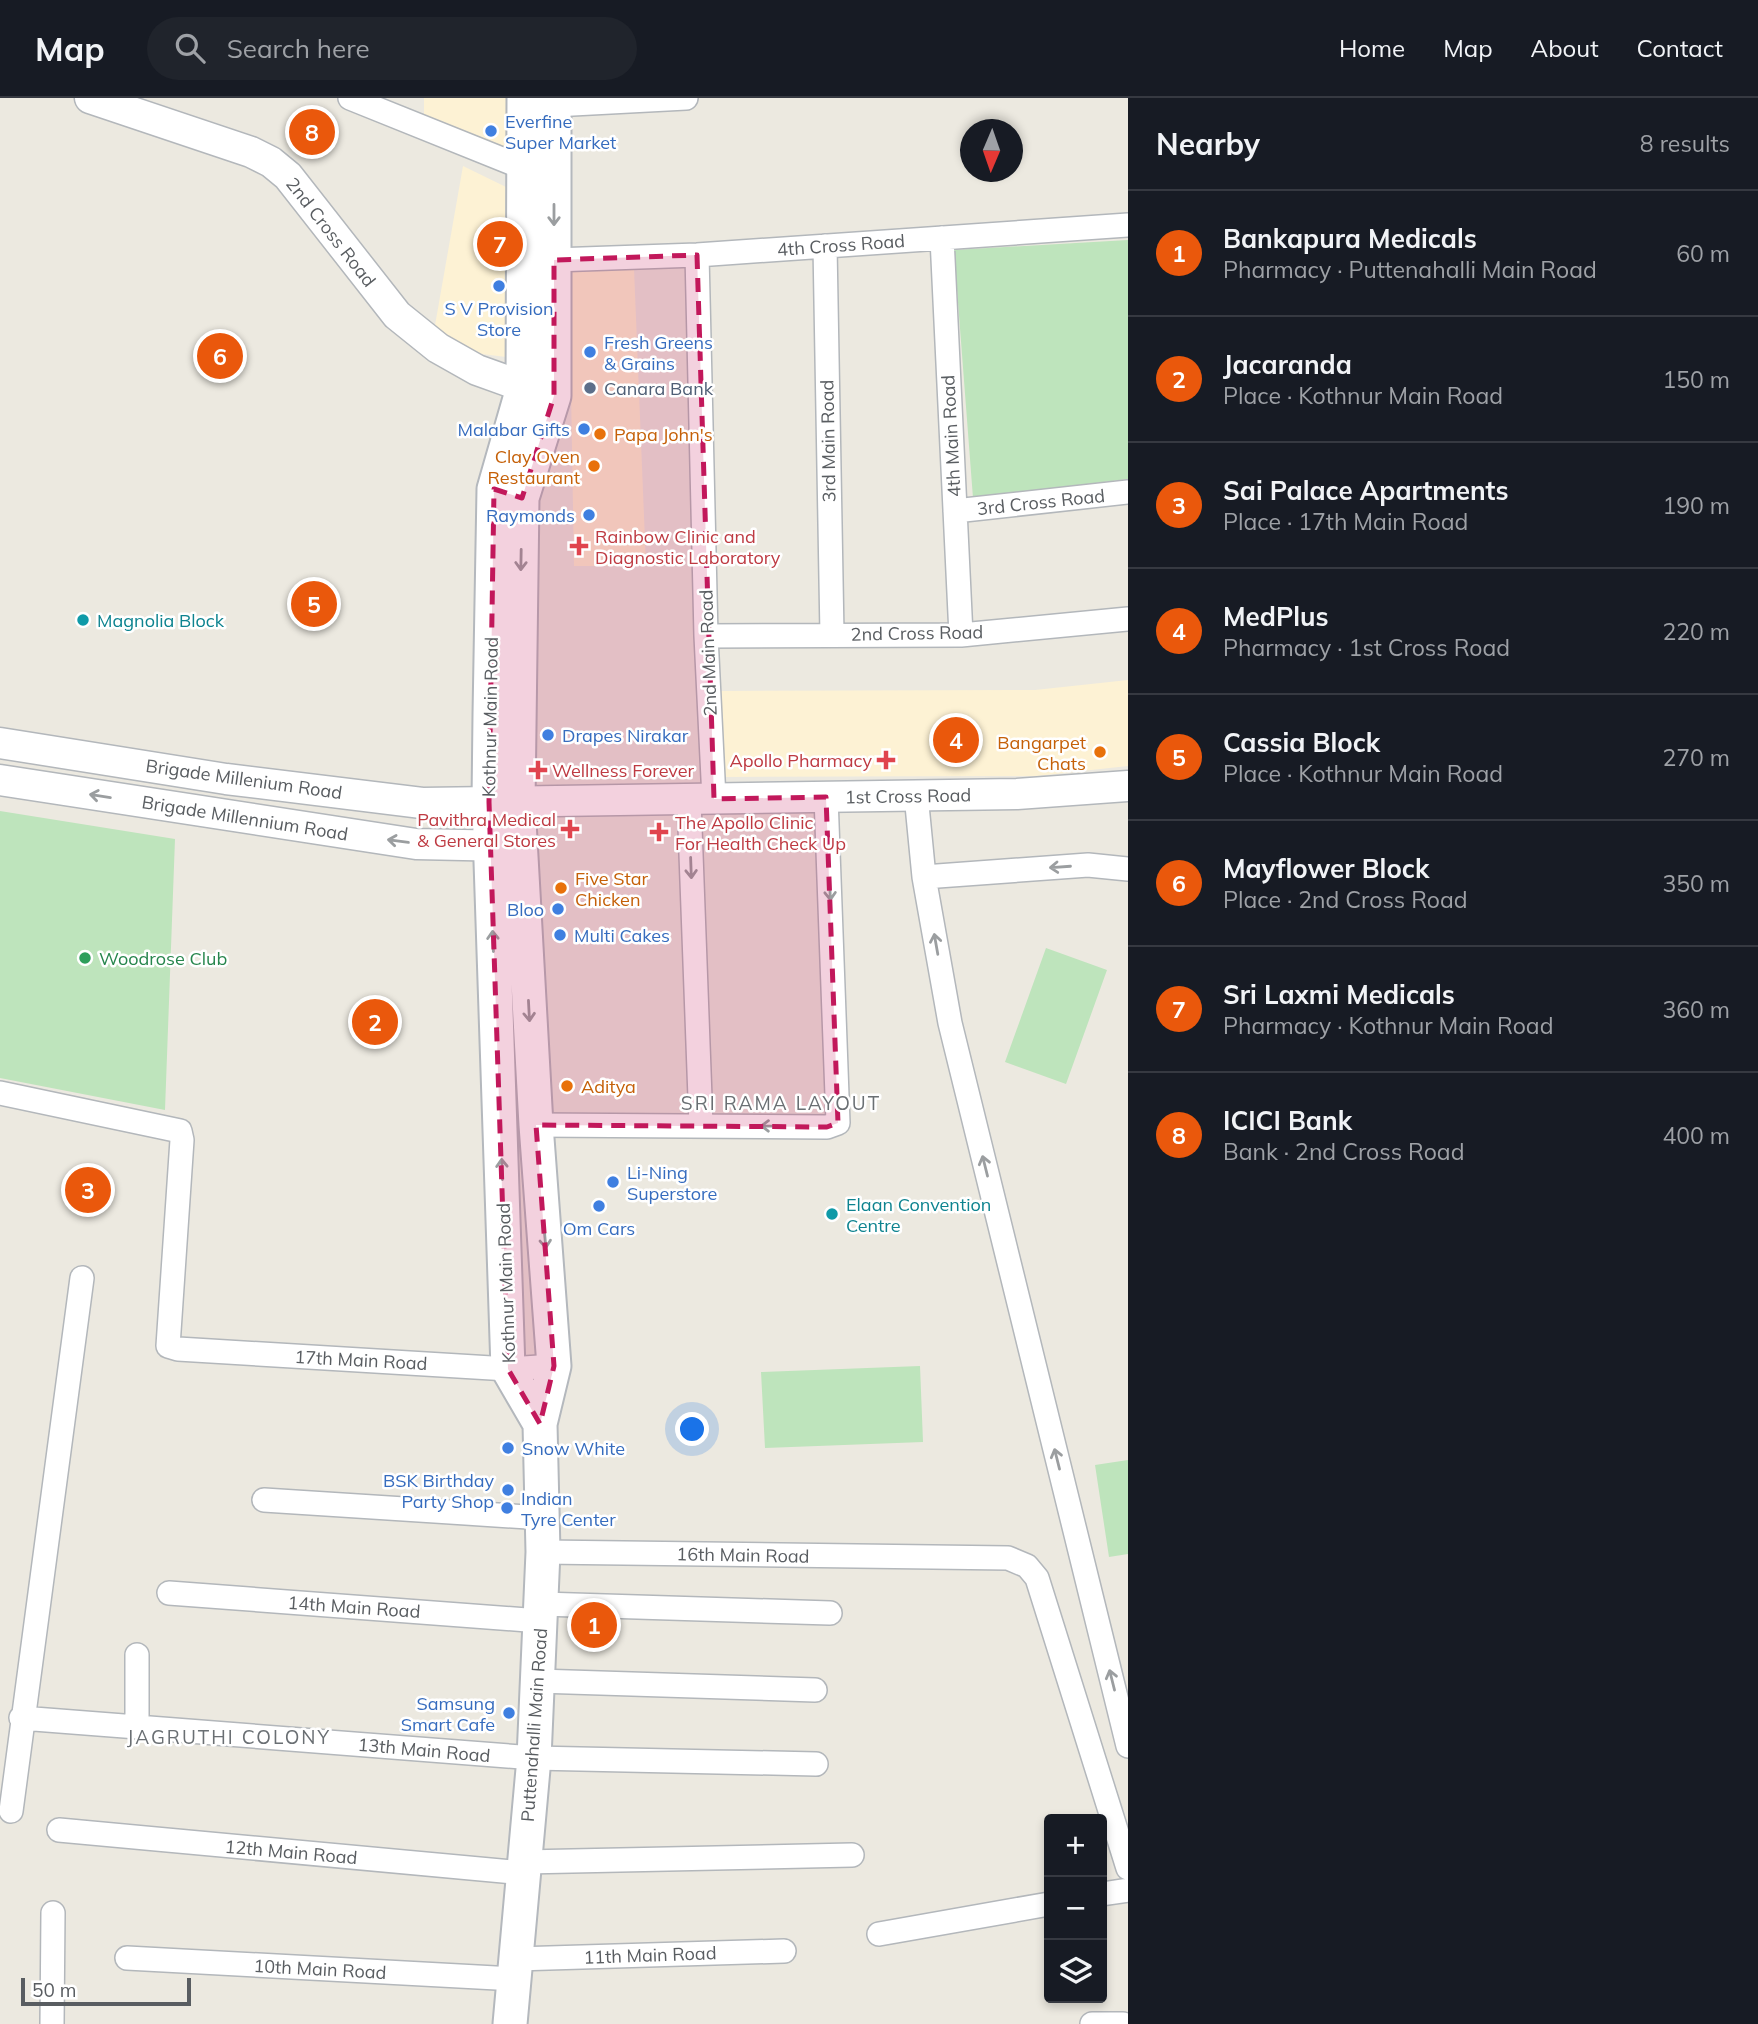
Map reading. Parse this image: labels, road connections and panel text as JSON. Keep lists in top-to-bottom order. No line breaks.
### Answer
{"streets":{"main road":["Kothnur Main Road","Puttenahalli Main Road"],"street":["2nd Cross Road","4th Cross Road","4th Main Road","3rd Main Road","3rd Cross Road","2nd Main Road","Brigade Millenium Road","1st Cross Road","Brigade Millennium Road","17th Main Road","16th Main Road","14th Main Road","13th Main Road","12th Main Road","11th Main Road","10th Main Road"]},"crossings":[["2nd Cross Road","4th Main Road"],["2nd Cross Road","3rd Main Road"],["2nd Cross Road","2nd Main Road"],["2nd Cross Road","Kothnur Main Road"],["4th Cross Road","4th Main Road"],["4th Cross Road","3rd Main Road"],["4th Cross Road","2nd Main Road"],["4th Cross Road","Kothnur Main Road"],["4th Main Road","3rd Cross Road"],["2nd Main Road","1st Cross Road"],["Kothnur Main Road","Brigade Millenium Road"],["Kothnur Main Road","1st Cross Road"],["Kothnur Main Road","Brigade Millennium Road"],["Kothnur Main Road","17th Main Road"],["Kothnur Main Road","Puttenahalli Main Road"],["Brigade Millenium Road","1st Cross Road"],["16th Main Road","Puttenahalli Main Road"],["14th Main Road","Puttenahalli Main Road"],["Puttenahalli Main Road","13th Main Road"],["Puttenahalli Main Road","12th Main Road"],["Puttenahalli Main Road","11th Main Road"],["Puttenahalli Main Road","10th Main Road"],["11th Main Road","10th Main Road"]],"one_way":["Brigade Millennium Road"],"districts":["SRI RAMA LAYOUT","JAGRUTHI COLONY"],"places":{"other":["Everfine Super Market","S V Provision Store","Fresh Greens & Grains","Canara Bank","Malabar Gifts","Papa John's","Clay Oven Restaurant","Raymonds","Magnolia Block","Drapes Nirakar","Bangarpet Chats","Five Star Chicken","Bloo","Multi Cakes","Woodrose Club","Aditya","Li-Ning Superstore","Om Cars","Elaan Convention Centre","Snow White","BSK Birthday Party Shop","Indian Tyre Center","Samsung Smart Cafe"],"health":["Rainbow Clinic and Diagnostic Laboratory","Apollo Pharmacy","Wellness Forever","Pavithra Medical & General Stores","The Apollo Clinic For Health Check Up"]},"scale_bar":"50 m","north":"bottom","page":{"header":"Map","search":"Search here","nav":["Home","Map","About","Contact"],"heading":["Nearby","8 results"],"pins":["8","7","6","5","4","2","3","1"],"list":[{"mark":"1","name":"Bankapura Medicals","note":"Pharmacy · Puttenahalli Main Road","value":"60 m"},{"mark":"2","name":"Jacaranda","note":"Place · Kothnur Main Road","value":"150 m"},{"mark":"3","name":"Sai Palace Apartments","note":"Place · 17th Main Road","value":"190 m"},{"mark":"4","name":"MedPlus","note":"Pharmacy · 1st Cross Road","value":"220 m"},{"mark":"5","name":"Cassia Block","note":"Place · Kothnur Main Road","value":"270 m"},{"mark":"6","name":"Mayflower Block","note":"Place · 2nd Cross Road","value":"350 m"},{"mark":"7","name":"Sri Laxmi Medicals","note":"Pharmacy · Kothnur Main Road","value":"360 m"},{"mark":"8","name":"ICICI Bank","note":"Bank · 2nd Cross Road","value":"400 m"}],"map_buttons":["+","−"],"scale":"50 m"}}
